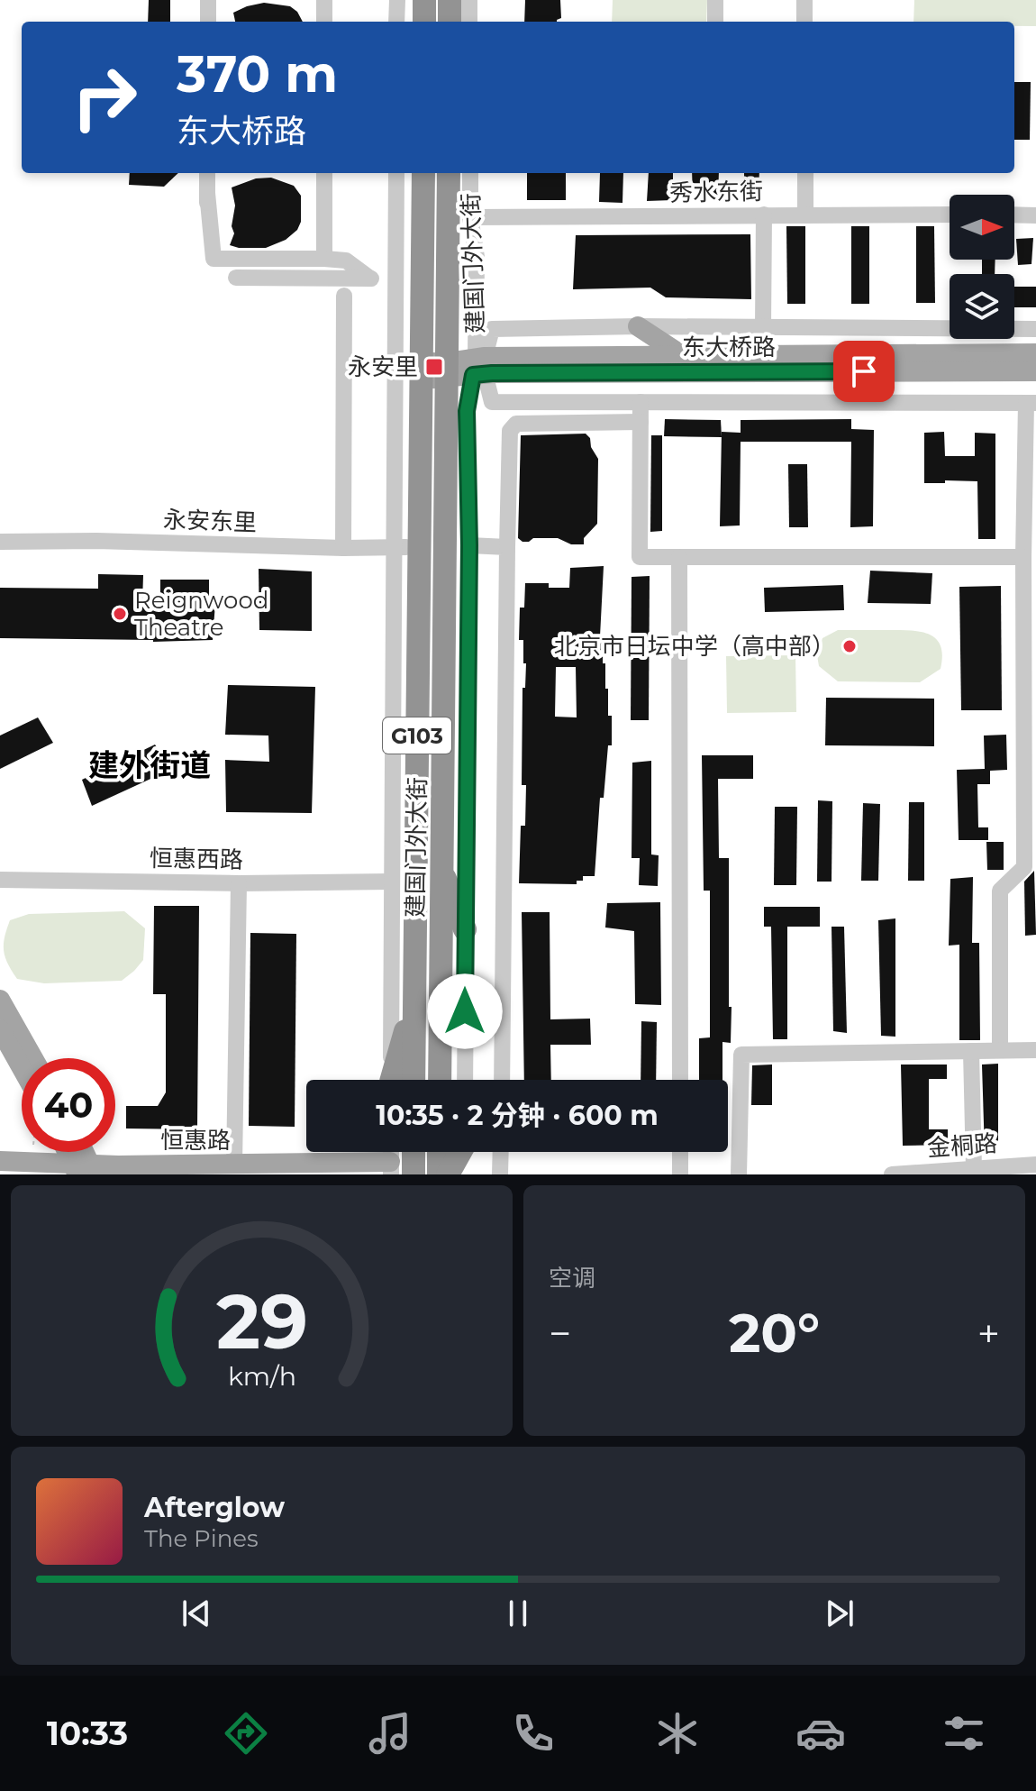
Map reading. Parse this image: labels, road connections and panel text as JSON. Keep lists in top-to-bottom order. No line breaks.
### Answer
{"streets":{"highway":["建国门外大街","G103"],"main road":["东大桥路","恒惠路"],"street":["秀水东街","永安东里","恒惠西路","金桐路"]},"crossings":[["秀水东街","建国门外大街"],["建国门外大街","东大桥路"],["建国门外大街","永安东里"],["建国门外大街","恒惠西路"]],"districts":["建外街道"],"places":{"transit":["永安里"],"other":["Reignwood Theatre","北京市日坛中学（高中部）"]},"north":"right","page":{"turn":["370 m","东大桥路"],"limit":"40","trip":"10:35 · 2 分钟 · 600 m","tile":"空调","heat":["−","20°","+"],"song":["Afterglow","The Pines"],"tabs":"10:33","gauge":["29","km/h"]}}
